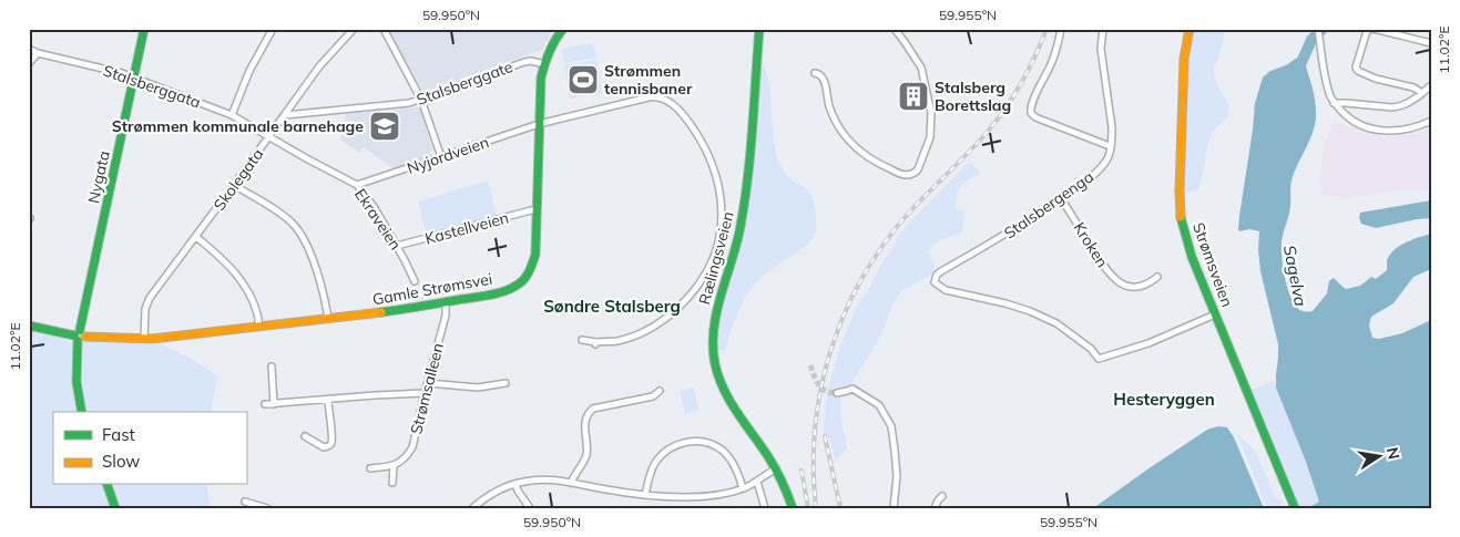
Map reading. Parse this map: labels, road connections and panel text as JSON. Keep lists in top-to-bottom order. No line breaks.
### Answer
{"streets":{"main road":["Nygata","Rælingsveien","Strømsveien","Gamle Strømsvei"],"street":["Stalsberggate","Stalsberggata","Nyjordveien","Skolegata","Stalsbergenga","Ekraveien","Kastellveien","Kroken","Strømsalleen"]},"crossings":[["Stalsberggate","Skolegata"],["Stalsberggate","Gamle Strømsvei"],["Stalsberggata","Nygata"],["Stalsberggata","Skolegata"],["Stalsberggata","Ekraveien"],["Nyjordveien","Ekraveien"],["Nyjordveien","Gamle Strømsvei"],["Nygata","Gamle Strømsvei"],["Skolegata","Ekraveien"],["Skolegata","Gamle Strømsvei"],["Stalsbergenga","Kroken"],["Stalsbergenga","Strømsveien"],["Ekraveien","Kastellveien"],["Kastellveien","Gamle Strømsvei"],["Gamle Strømsvei","Strømsalleen"]],"districts":["Søndre Stalsberg","Hesteryggen"],"water":["Sagelva"],"places":{"sports":["Strømmen tennisbaner"],"building":["Stalsberg Borettslag"],"school or university":["Strømmen kommunale barnehage"]},"legend":["Fast","Slow"],"north":"right","coordinates":["59.950°N","59.955°N","11.02°E"]}
